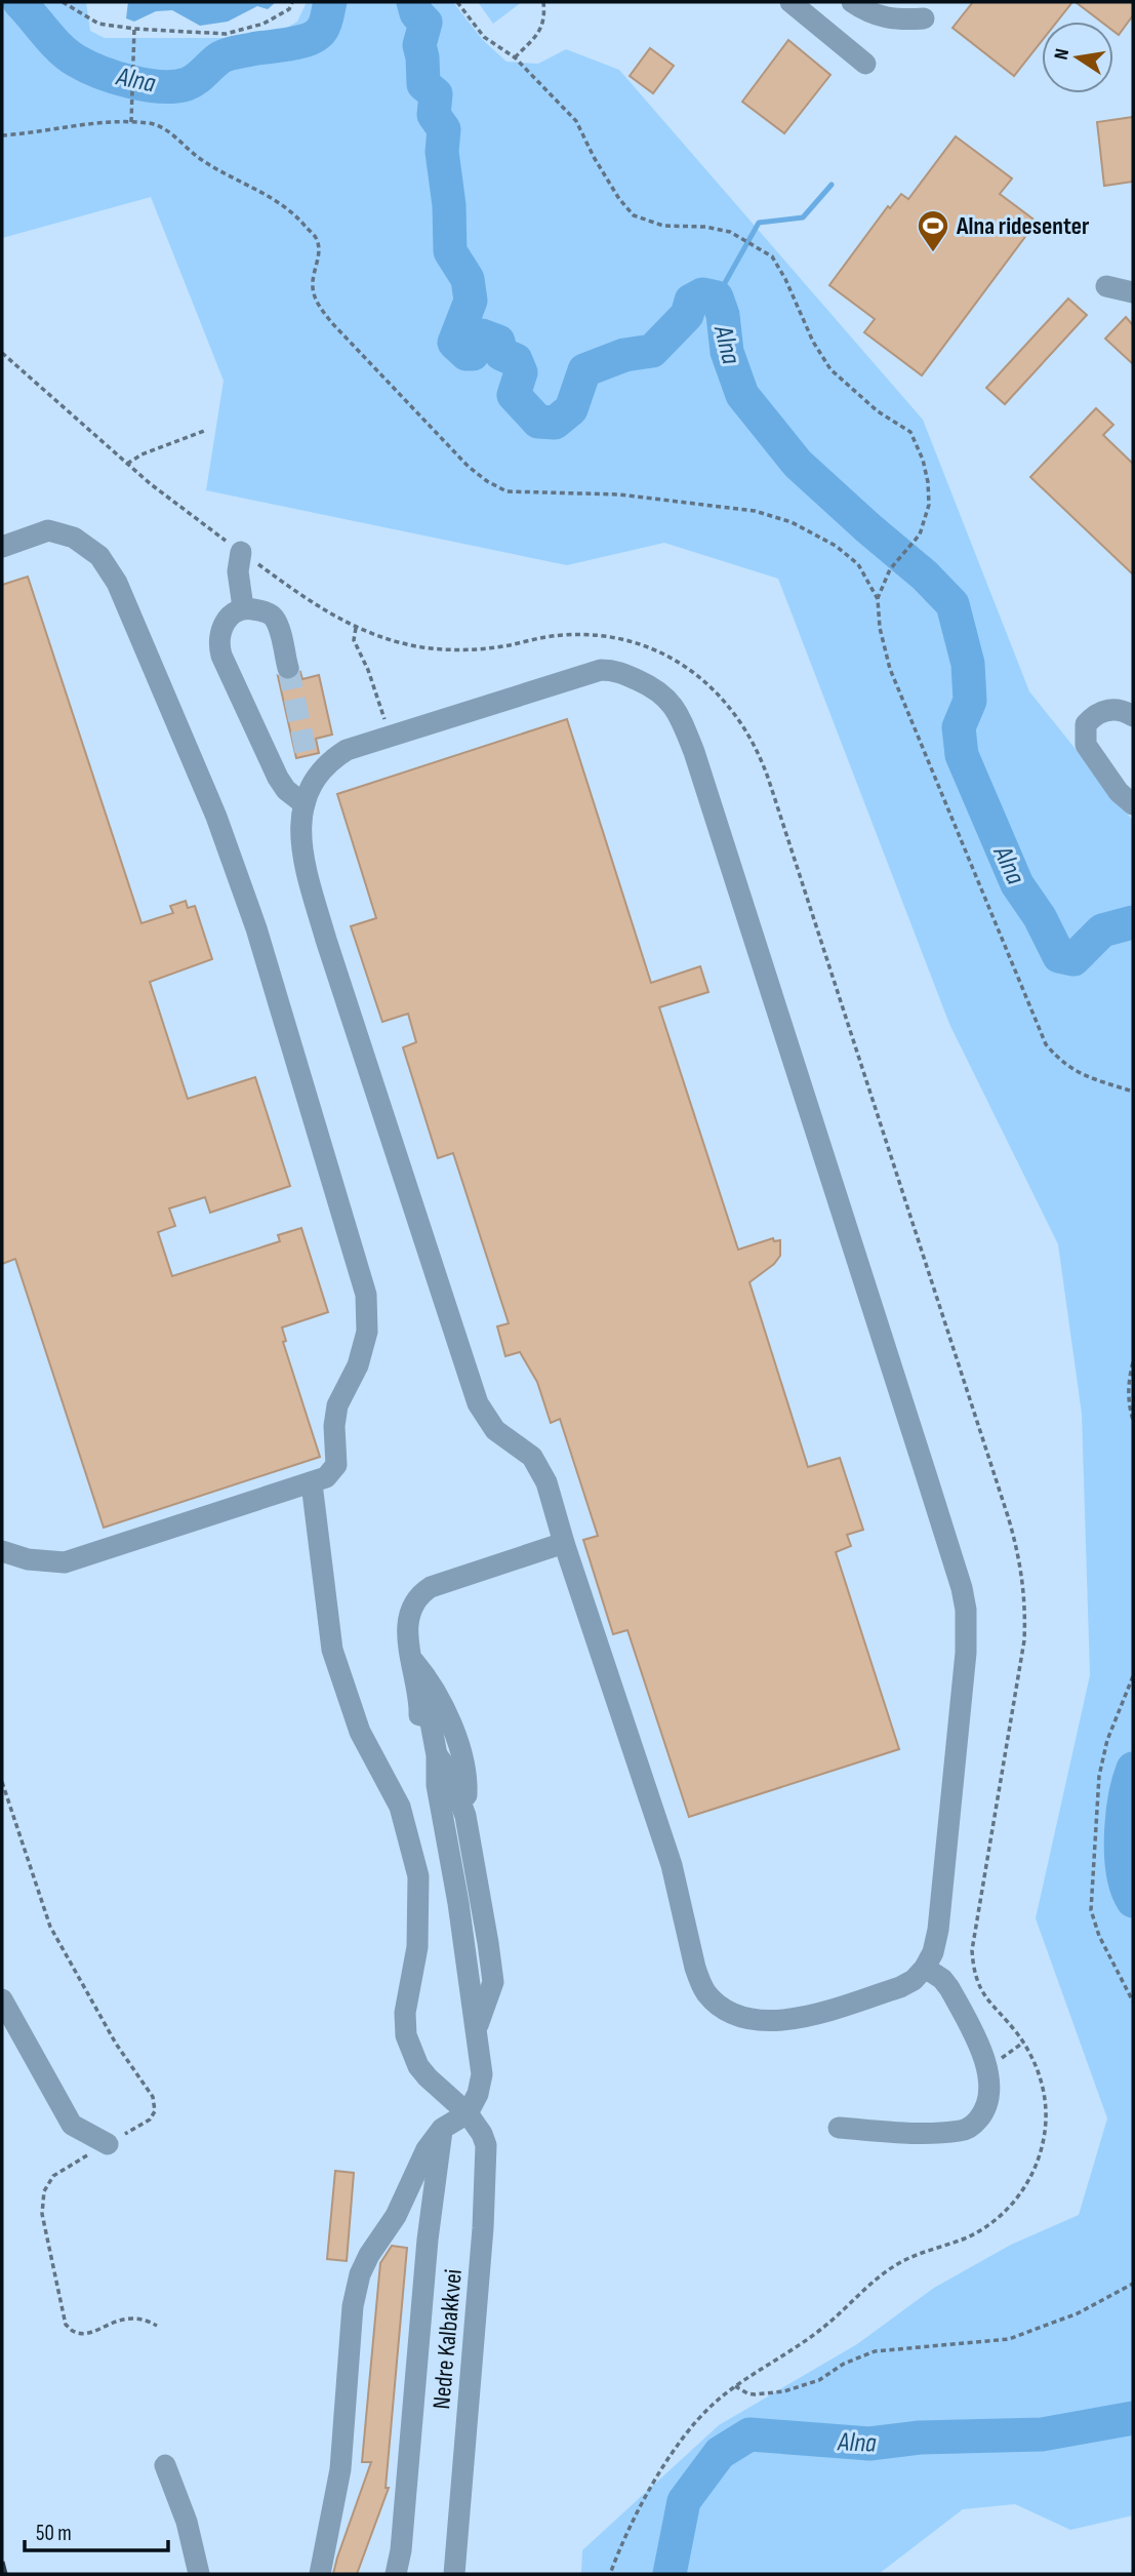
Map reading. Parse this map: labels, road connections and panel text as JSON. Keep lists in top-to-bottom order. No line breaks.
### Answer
{"streets":{"street":["Nedre Kalbakkvei"]},"water":["Alna"],"places":{"sports":["Alna ridesenter"]},"scale_bar":"50 m","north":"left"}
